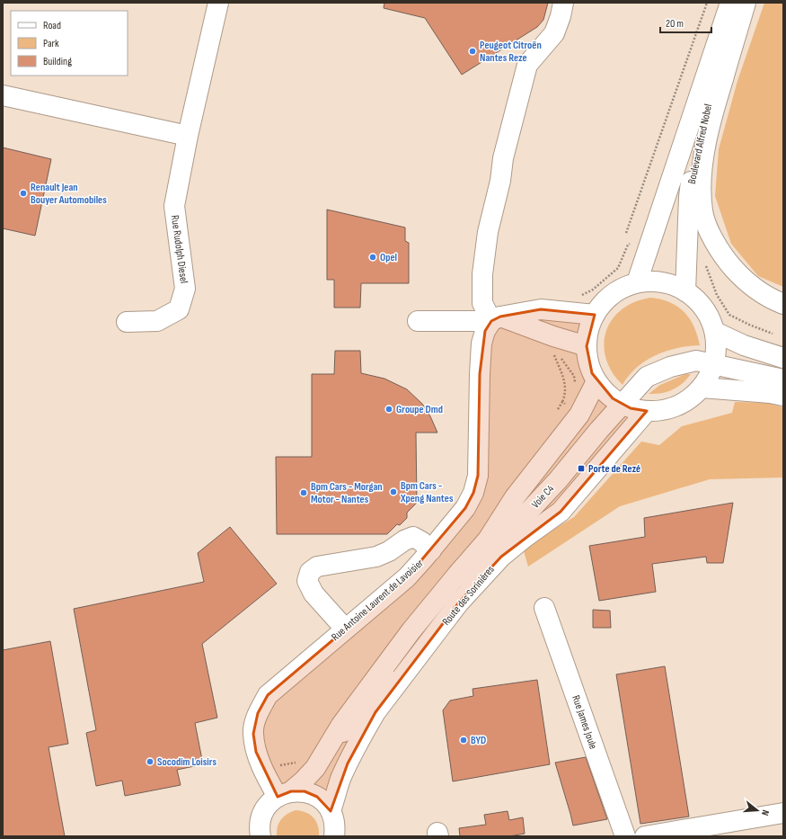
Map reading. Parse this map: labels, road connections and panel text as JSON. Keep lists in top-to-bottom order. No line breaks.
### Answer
{"streets":{"main road":["Boulevard Alfred Nobel","Rue Rudolph Diesel","Voie C4","Route des Sorinières","Rue Antoine Laurent de Lavoisier","Rue James Joule"]},"crossings":[["Voie C4","Route des Sorinières"],["Route des Sorinières","Rue Antoine Laurent de Lavoisier"]],"places":{"other":["Peugeot Citroën Nantes Reze","Renault Jean Bouyer Automobiles","Opel","Groupe Dmd","Bpm Cars - Xpeng Nantes","Bpm Cars - Morgan Motor - Nantes","BYD","Socodim Loisirs"],"transit":["Porte de Rezé"]},"legend":["Road","Park","Building"],"scale_bar":"20 m","north":"right"}
